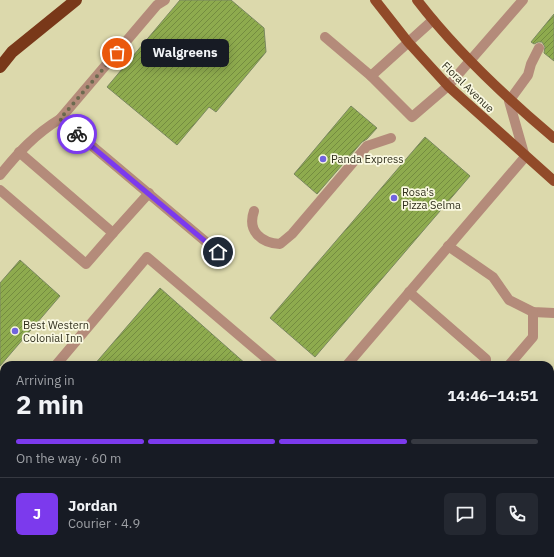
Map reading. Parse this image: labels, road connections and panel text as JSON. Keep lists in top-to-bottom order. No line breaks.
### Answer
{"streets":{"main road":["Floral Avenue"]},"places":["Walgreens","Panda Express","Rosa's Pizza Selma","Best Western Colonial Inn"],"page":{"bubble":"Walgreens","heading":["2 min","Arriving in","14:46–14:51"],"panel":["Jordan","Courier · 4.9"],"bar":"On the way · 60 m","round":"J"}}
